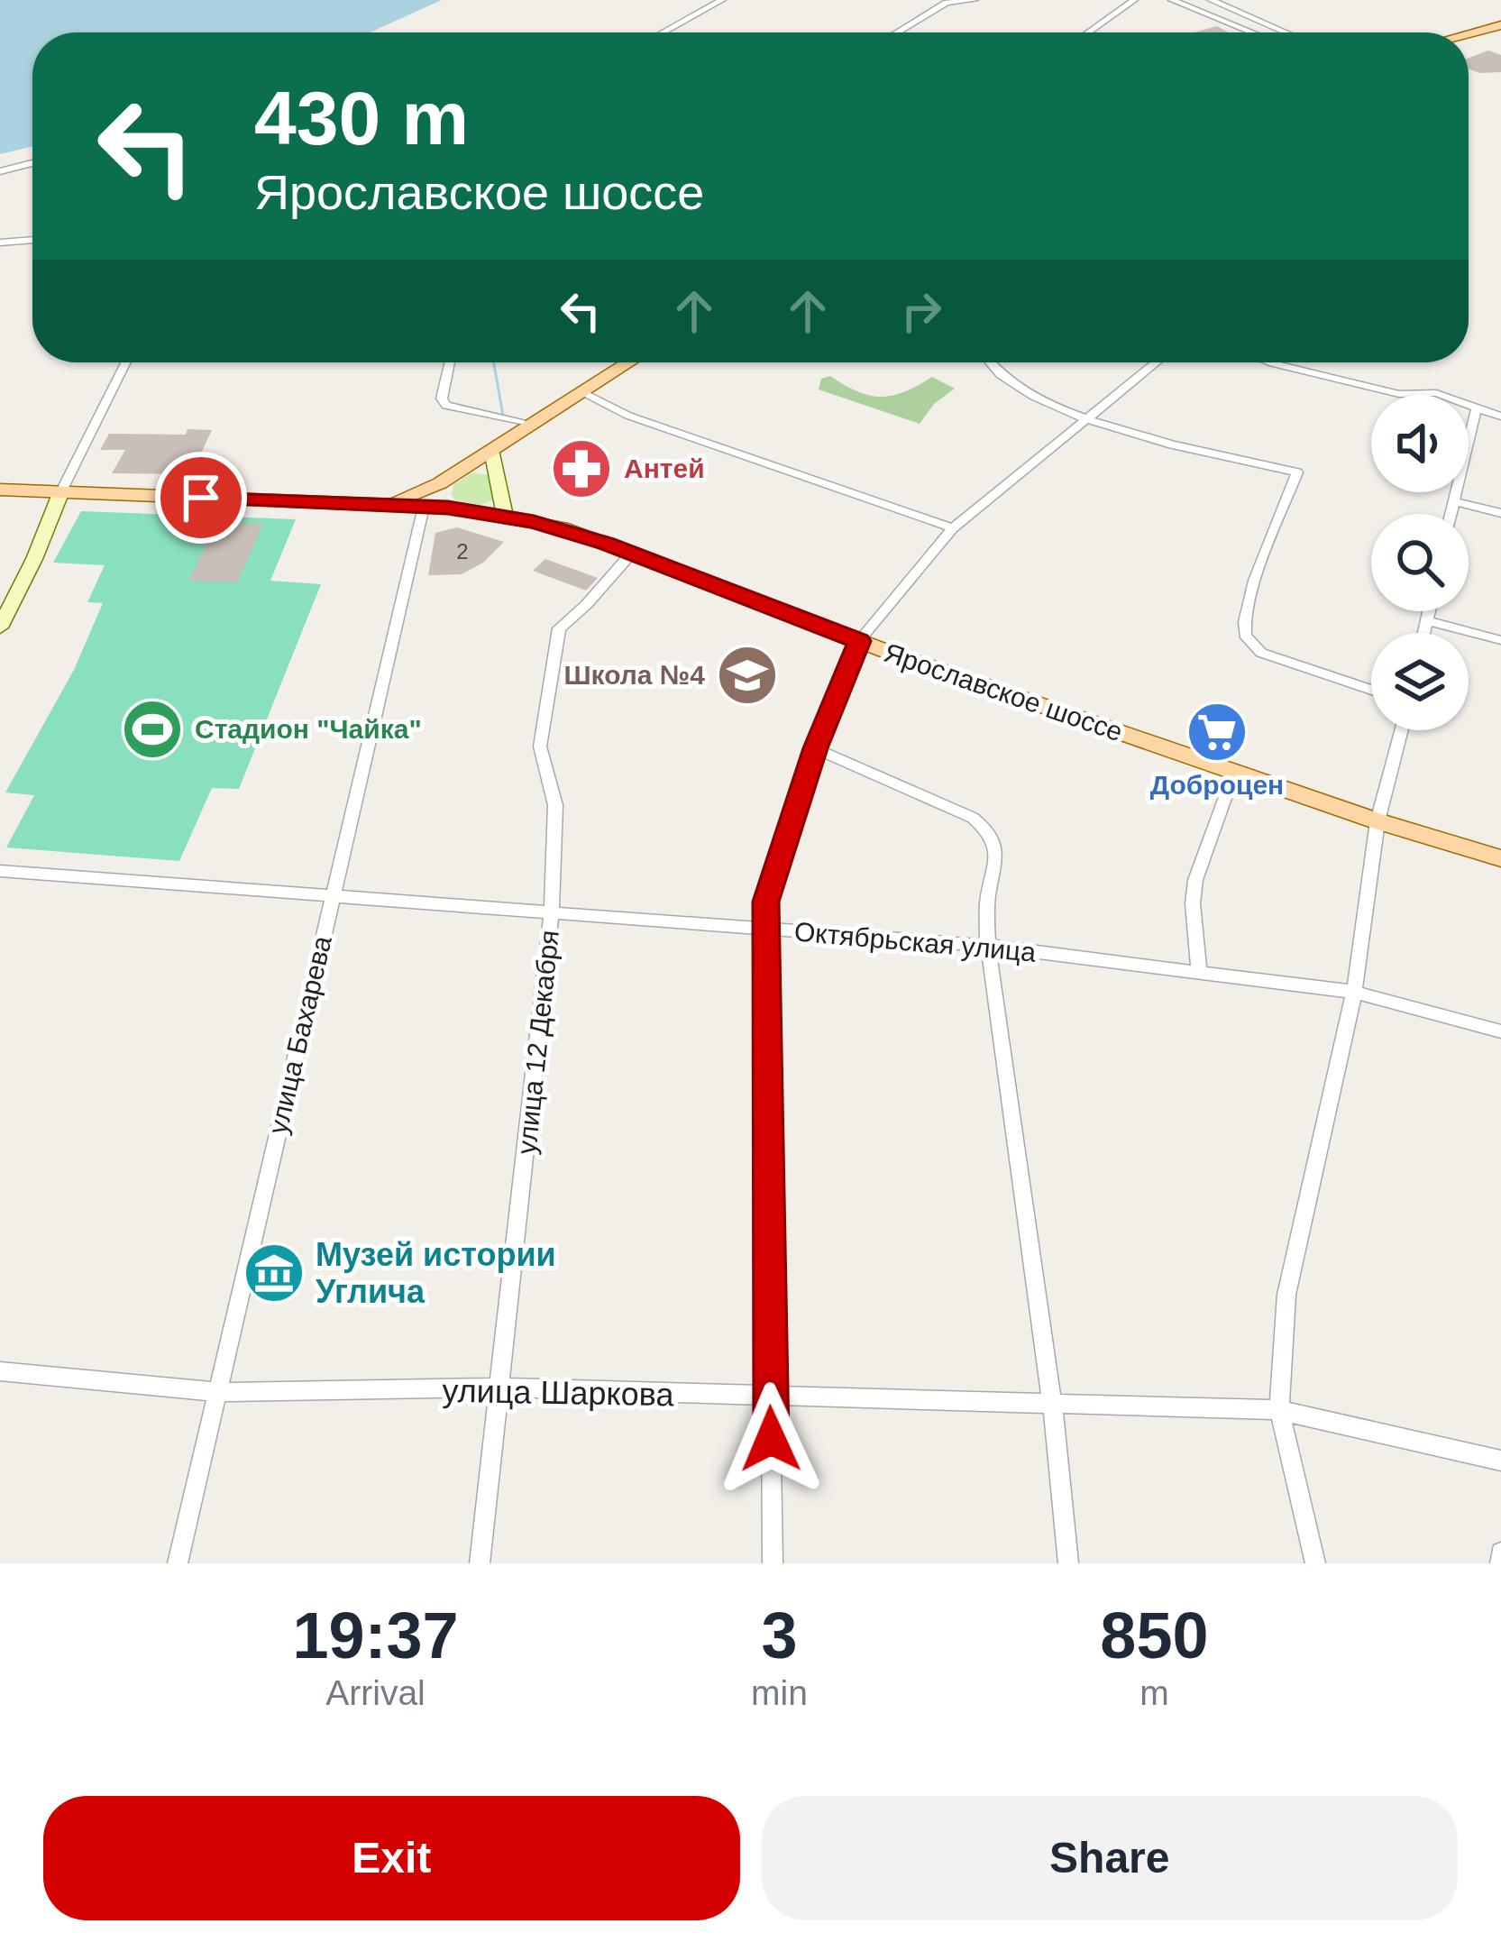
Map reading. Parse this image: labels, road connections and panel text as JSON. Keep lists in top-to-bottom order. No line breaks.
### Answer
{"streets":{"main road":["Ярославское шоссе"],"street":["Октябрьская улица","улица Бахарева","улица 12 Декабря","улица Шаркова"]},"crossings":[["Ярославское шоссе","улица Бахарева"],["Ярославское шоссе","улица 12 Декабря"],["Октябрьская улица","улица Бахарева"],["Октябрьская улица","улица 12 Декабря"],["улица Бахарева","улица Шаркова"],["улица 12 Декабря","улица Шаркова"]],"places":{"pharmacy":["Антей"],"school or university":["Школа №4"],"sports":["Стадион \"Чайка\""],"supermarket":["Доброцен"],"museum":["Музей истории Углича"]},"house_numbers":["2"],"page":{"turn":["430 m","Ярославское шоссе"],"eta":["19:37","Arrival","3","min","850","m"],"buttons":["Exit","Share"]}}
